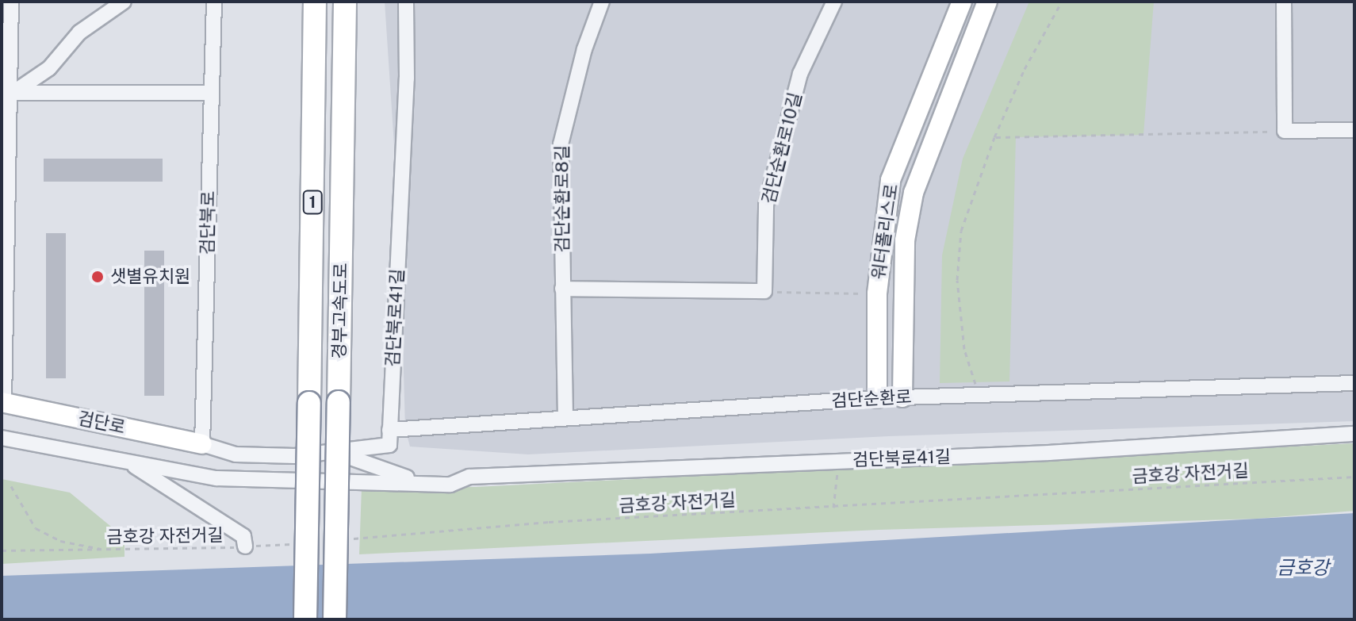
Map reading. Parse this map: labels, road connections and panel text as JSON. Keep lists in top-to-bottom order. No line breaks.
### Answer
{"streets":{"highway":["1","경부고속도로"],"main road":["워터폴리스로","검단로"],"street":["검단순환로10길","검단순환로8길","검단북로","검단북로41길","검단순환로"],"path":["금호강 자전거길"]},"crossings":[["검단순환로8길","검단순환로"],["검단북로","검단로"],["워터폴리스로","검단순환로"],["검단북로41길","검단순환로"]],"water":["금호강"],"places":["샛별유치원"]}
